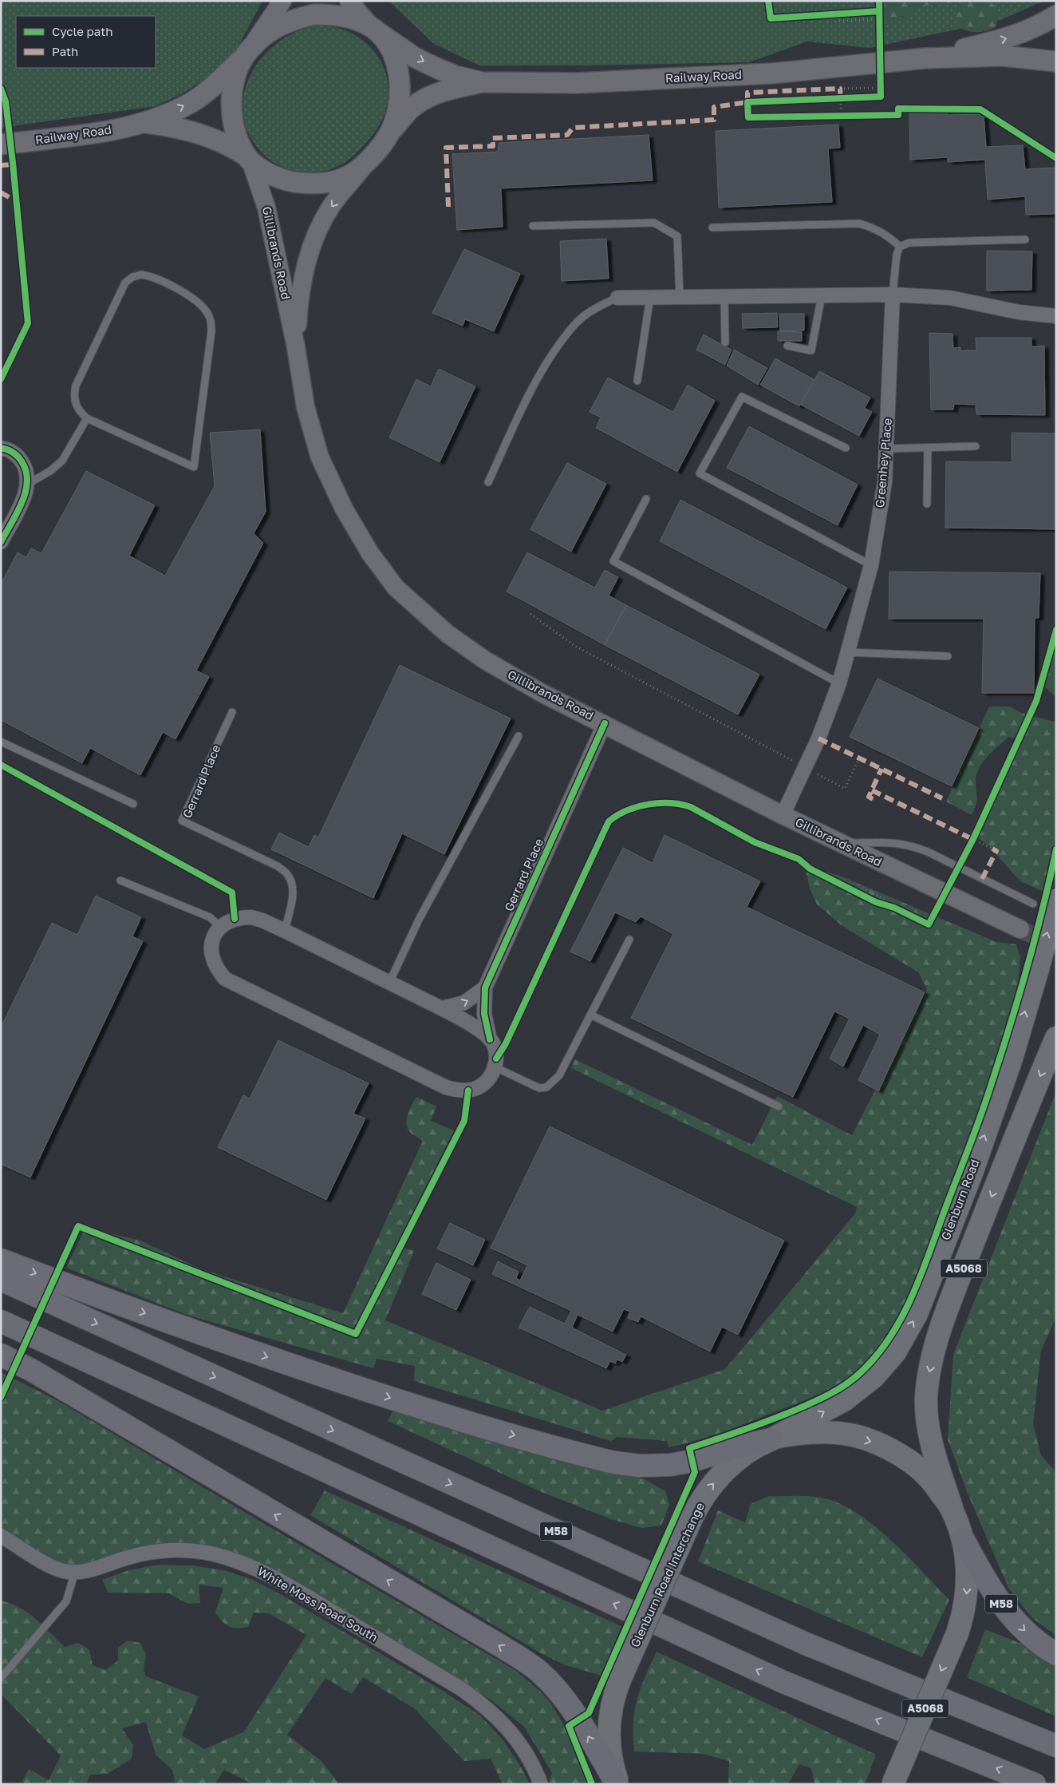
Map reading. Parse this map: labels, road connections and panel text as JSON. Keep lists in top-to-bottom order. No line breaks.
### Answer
{"streets":{"highway":["M58"],"main road":["Railway Road","Glenburn Road","A5068","Glenburn Road Interchange"],"street":["Gillibrands Road","Greenhey Place","Gerrard Place","White Moss Road South"]},"crossings":[["Railway Road","Gillibrands Road"],["Gillibrands Road","Greenhey Place"],["Gillibrands Road","Gerrard Place"],["Glenburn Road","Glenburn Road Interchange"],["A5068","Glenburn Road Interchange"],["M58","Glenburn Road Interchange"]],"legend":["Cycle path","Path"]}
